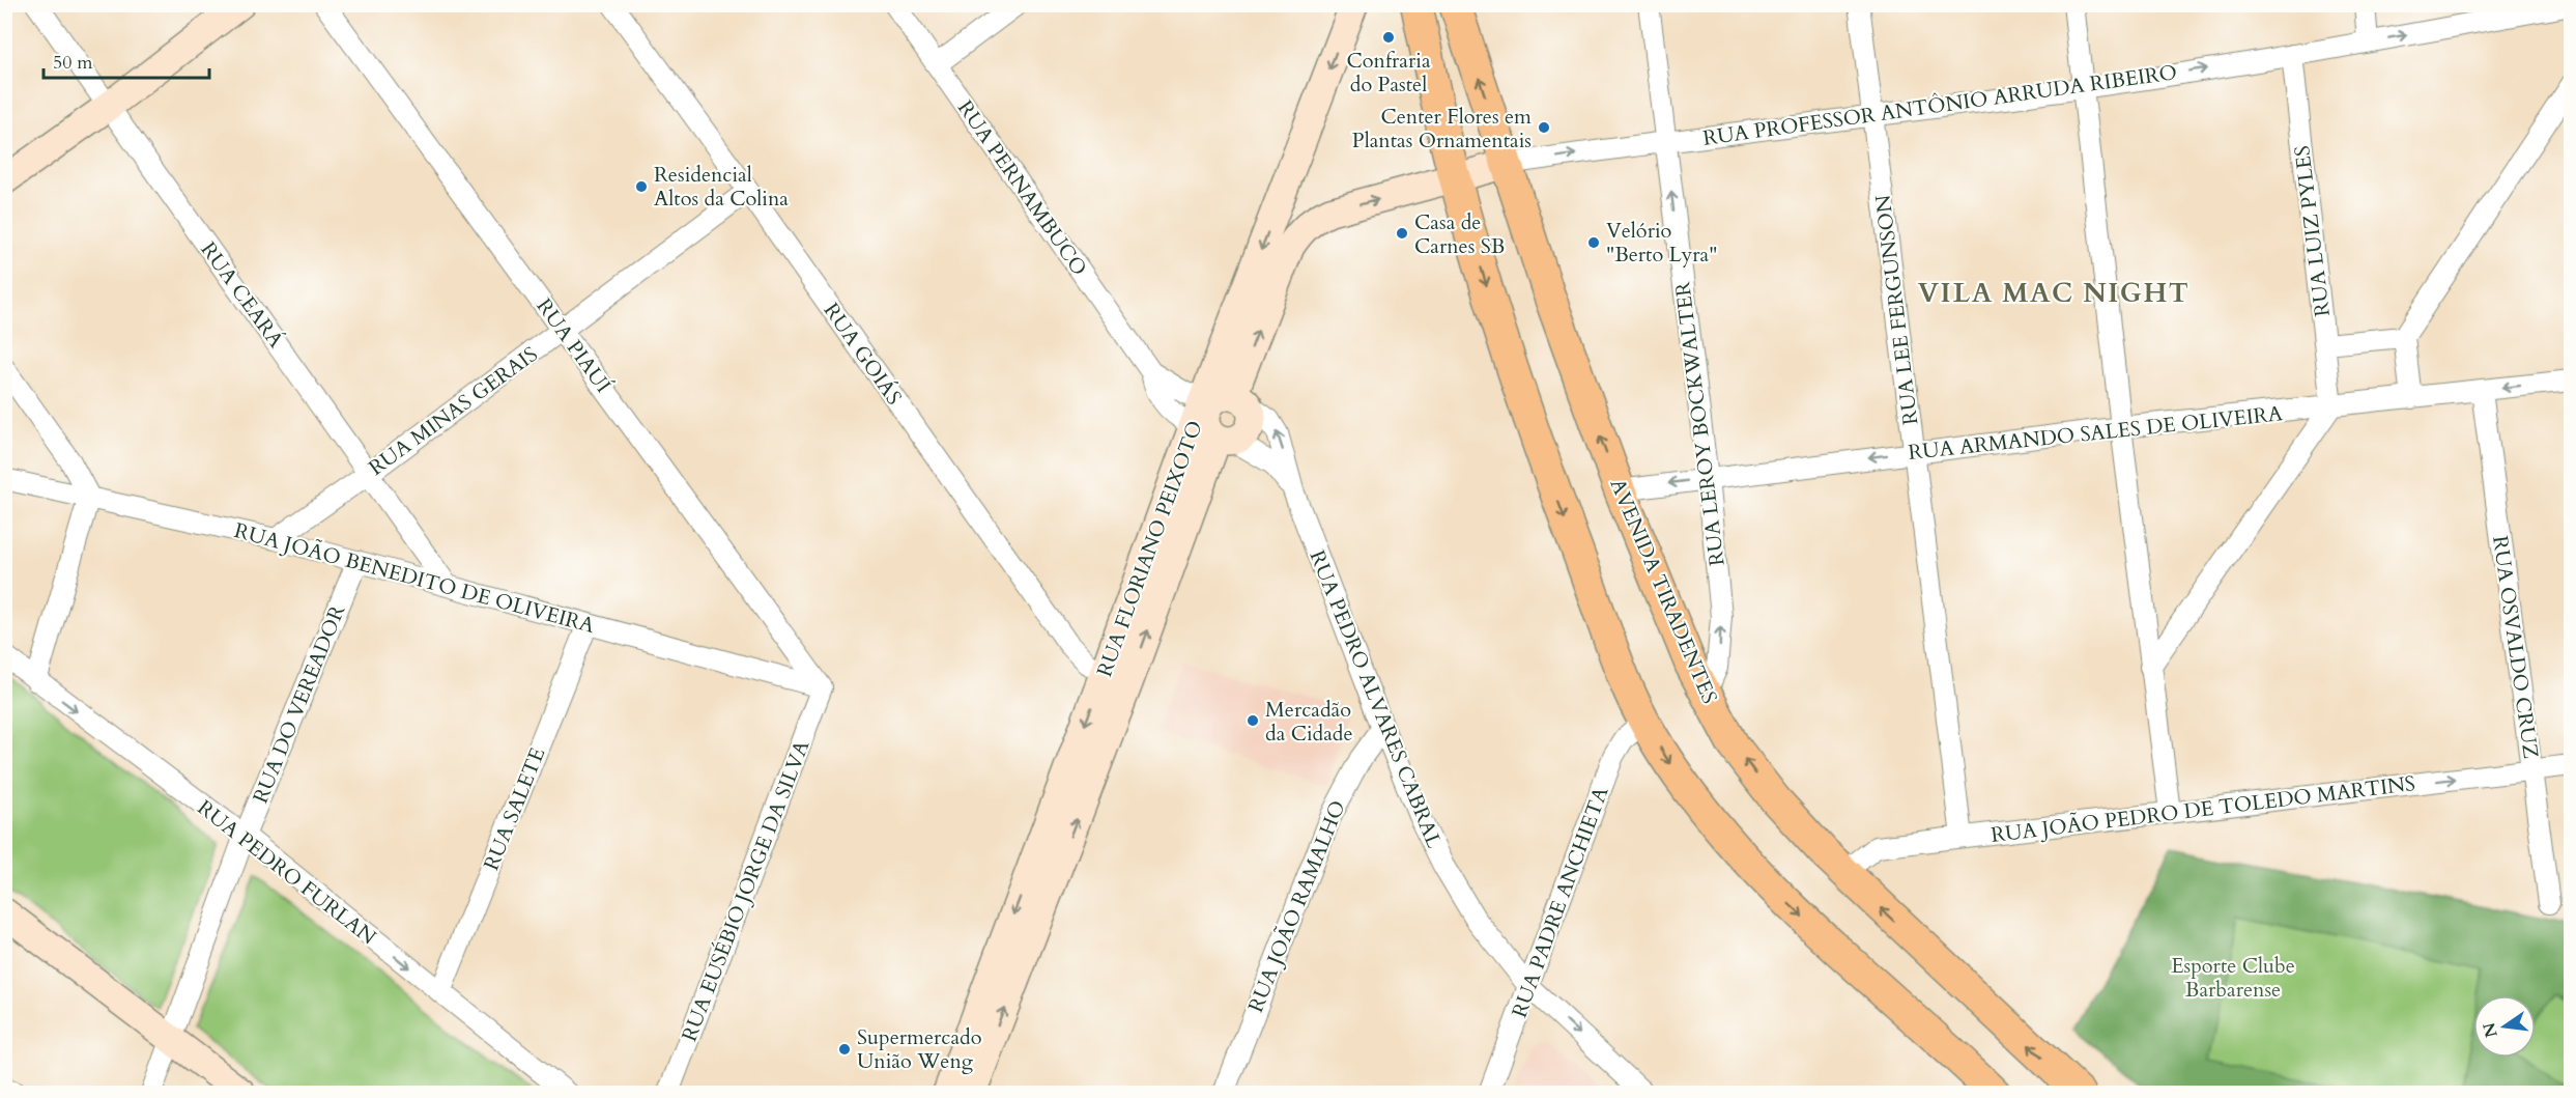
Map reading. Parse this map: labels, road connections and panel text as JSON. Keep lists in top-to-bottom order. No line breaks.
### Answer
{"streets":{"main road":["RUA PROFESSOR ANTÔNIO ARRUDA RIBEIRO","RUA FLORIANO PEIXOTO","AVENIDA TIRADENTES"],"street":["RUA PERNAMBUCO","RUA LUIZ PYLES","RUA CEARÁ","RUA LEE FERGUNSON","RUA PIAUÍ","RUA GOIÁS","RUA MINAS GERAIS","RUA LEROY BOCKWALTER","RUA ARMANDO SALES DE OLIVEIRA","RUA JOÃO BENEDITO DE OLIVEIRA","RUA OSVALDO CRUZ","RUA PEDRO ALVARES CABRAL","RUA DO VEREADOR","RUA SALETE","RUA JOÃO PEDRO DE TOLEDO MARTINS","RUA PEDRO FURLAN","RUA EUSÉBIO JORGE DA SILVA","RUA PADRE ANCHIETA","RUA JOÃO RAMALHO"]},"crossings":[["RUA PROFESSOR ANTÔNIO ARRUDA RIBEIRO","RUA LUIZ PYLES"],["RUA PROFESSOR ANTÔNIO ARRUDA RIBEIRO","RUA LEE FERGUNSON"],["RUA PROFESSOR ANTÔNIO ARRUDA RIBEIRO","RUA LEROY BOCKWALTER"],["RUA PROFESSOR ANTÔNIO ARRUDA RIBEIRO","RUA FLORIANO PEIXOTO"],["RUA PROFESSOR ANTÔNIO ARRUDA RIBEIRO","AVENIDA TIRADENTES"],["RUA PERNAMBUCO","RUA FLORIANO PEIXOTO"],["RUA PERNAMBUCO","RUA PEDRO ALVARES CABRAL"],["RUA LUIZ PYLES","RUA ARMANDO SALES DE OLIVEIRA"],["RUA CEARÁ","RUA MINAS GERAIS"],["RUA CEARÁ","RUA JOÃO BENEDITO DE OLIVEIRA"],["RUA LEE FERGUNSON","RUA ARMANDO SALES DE OLIVEIRA"],["RUA LEE FERGUNSON","RUA JOÃO PEDRO DE TOLEDO MARTINS"],["RUA PIAUÍ","RUA MINAS GERAIS"],["RUA PIAUÍ","RUA JOÃO BENEDITO DE OLIVEIRA"],["RUA PIAUÍ","RUA EUSÉBIO JORGE DA SILVA"],["RUA GOIÁS","RUA MINAS GERAIS"],["RUA GOIÁS","RUA FLORIANO PEIXOTO"],["RUA MINAS GERAIS","RUA JOÃO BENEDITO DE OLIVEIRA"],["RUA LEROY BOCKWALTER","RUA ARMANDO SALES DE OLIVEIRA"],["RUA LEROY BOCKWALTER","AVENIDA TIRADENTES"],["RUA ARMANDO SALES DE OLIVEIRA","AVENIDA TIRADENTES"],["RUA ARMANDO SALES DE OLIVEIRA","RUA OSVALDO CRUZ"],["RUA FLORIANO PEIXOTO","RUA PEDRO ALVARES CABRAL"],["RUA JOÃO BENEDITO DE OLIVEIRA","RUA DO VEREADOR"],["RUA JOÃO BENEDITO DE OLIVEIRA","RUA SALETE"],["RUA JOÃO BENEDITO DE OLIVEIRA","RUA EUSÉBIO JORGE DA SILVA"],["AVENIDA TIRADENTES","RUA JOÃO PEDRO DE TOLEDO MARTINS"],["RUA OSVALDO CRUZ","RUA JOÃO PEDRO DE TOLEDO MARTINS"],["RUA PEDRO ALVARES CABRAL","RUA PADRE ANCHIETA"],["RUA PEDRO ALVARES CABRAL","RUA JOÃO RAMALHO"],["RUA DO VEREADOR","RUA PEDRO FURLAN"],["RUA SALETE","RUA PEDRO FURLAN"]],"one_way":["RUA PROFESSOR ANTÔNIO ARRUDA RIBEIRO","RUA LEROY BOCKWALTER","RUA ARMANDO SALES DE OLIVEIRA","RUA JOÃO PEDRO DE TOLEDO MARTINS","RUA PEDRO FURLAN"],"districts":["VILA MAC NIGHT"],"parks":["Esporte Clube Barbarense"],"places":["Confraria do Pastel","Center Flores em Plantas Ornamentais","Residencial Altos da Colina","Casa de Carnes SB","Velório \"Berto Lyra\"","Mercadão da Cidade","Supermercado União Weng"],"scale_bar":"50 m","north":"left"}
